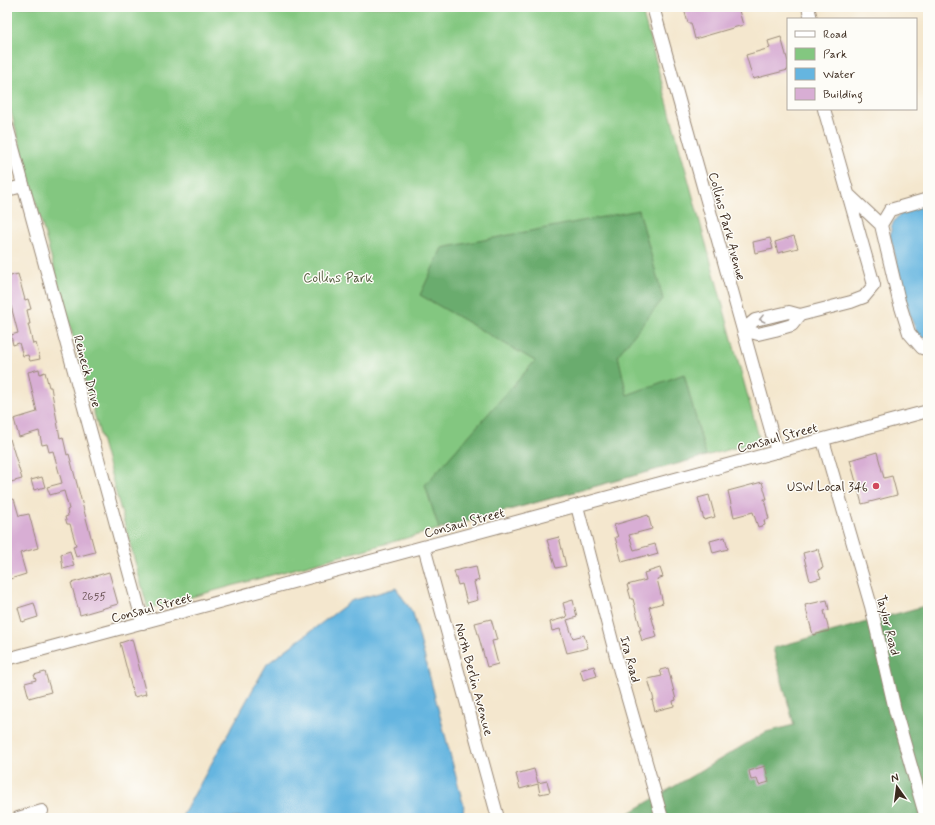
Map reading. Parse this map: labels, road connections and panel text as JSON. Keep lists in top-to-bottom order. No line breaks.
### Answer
{"streets":{"street":["Collins Park Avenue","Reineck Drive","Consaul Street","Taylor Road","Ira Road","North Berlin Avenue"]},"crossings":[["Collins Park Avenue","Consaul Street"],["Reineck Drive","Consaul Street"],["Consaul Street","Taylor Road"],["Consaul Street","Ira Road"],["Consaul Street","North Berlin Avenue"]],"parks":["Collins Park"],"places":["USW Local 346"],"house_numbers":["2655"],"legend":["Road","Park","Water","Building"],"north":"top"}
